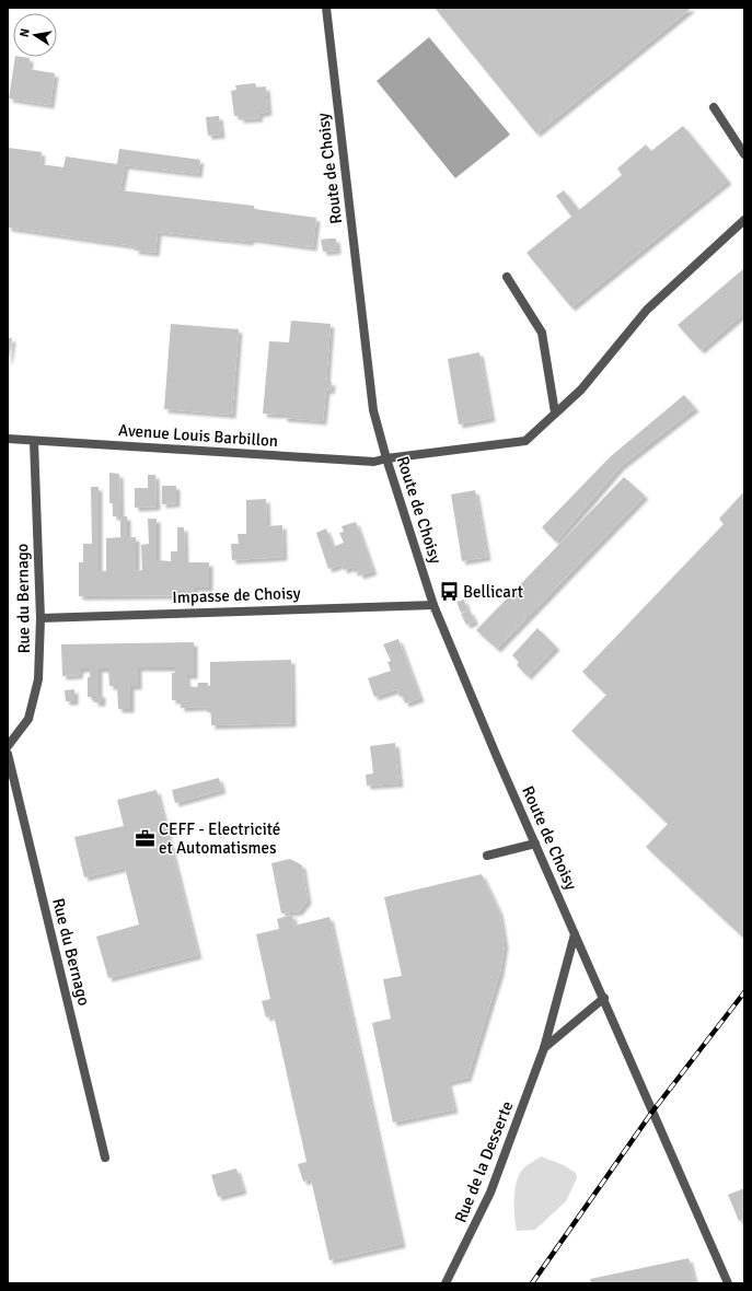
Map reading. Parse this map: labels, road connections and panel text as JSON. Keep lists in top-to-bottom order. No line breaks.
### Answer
{"streets":{"street":["Route de Choisy","Avenue Louis Barbillon","Impasse de Choisy","Rue du Bernago","Rue de la Desserte"]},"crossings":[["Route de Choisy","Avenue Louis Barbillon"],["Route de Choisy","Impasse de Choisy"],["Route de Choisy","Rue de la Desserte"],["Avenue Louis Barbillon","Rue du Bernago"],["Impasse de Choisy","Rue du Bernago"]],"places":{"bus stop":["Bellicart"],"office":["CEFF - Electricité et Automatismes"]},"north":"left"}
